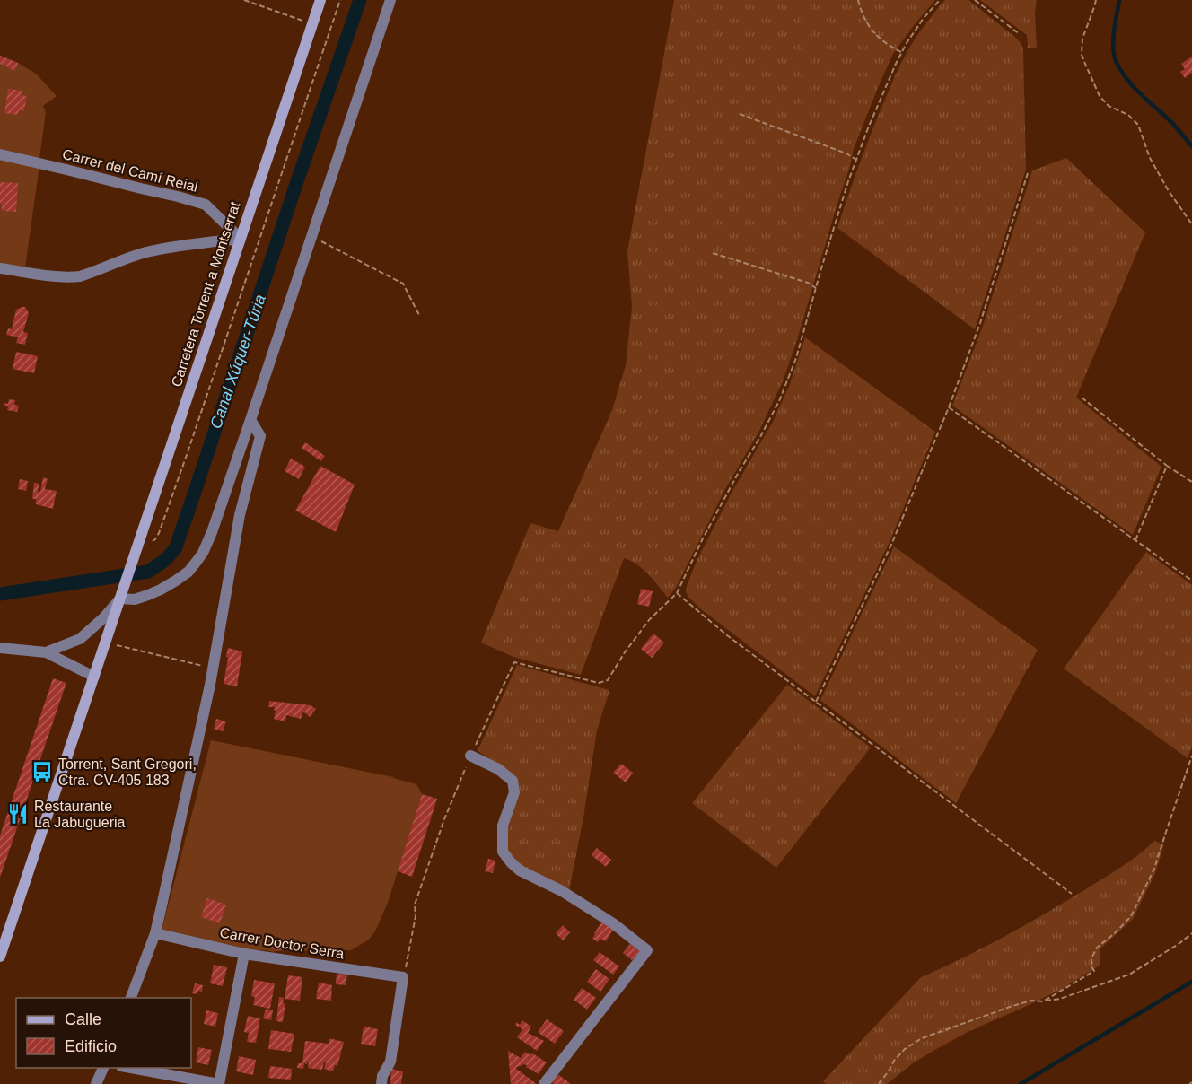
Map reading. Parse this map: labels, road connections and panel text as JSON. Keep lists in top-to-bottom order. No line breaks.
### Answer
{"streets":{"main road":["Carretera Torrent a Montserrat"],"street":["Carrer del Camí Reial","Carrer Doctor Serra"]},"crossings":[["Carrer del Camí Reial","Carretera Torrent a Montserrat"]],"water":["Canal Xúquer-Túria"],"places":{"bus stop":["Torrent, Sant Gregori, Ctra. CV-405 183"],"restaurant":["Restaurante La Jabugueria"]},"legend":["Calle","Edificio"]}
